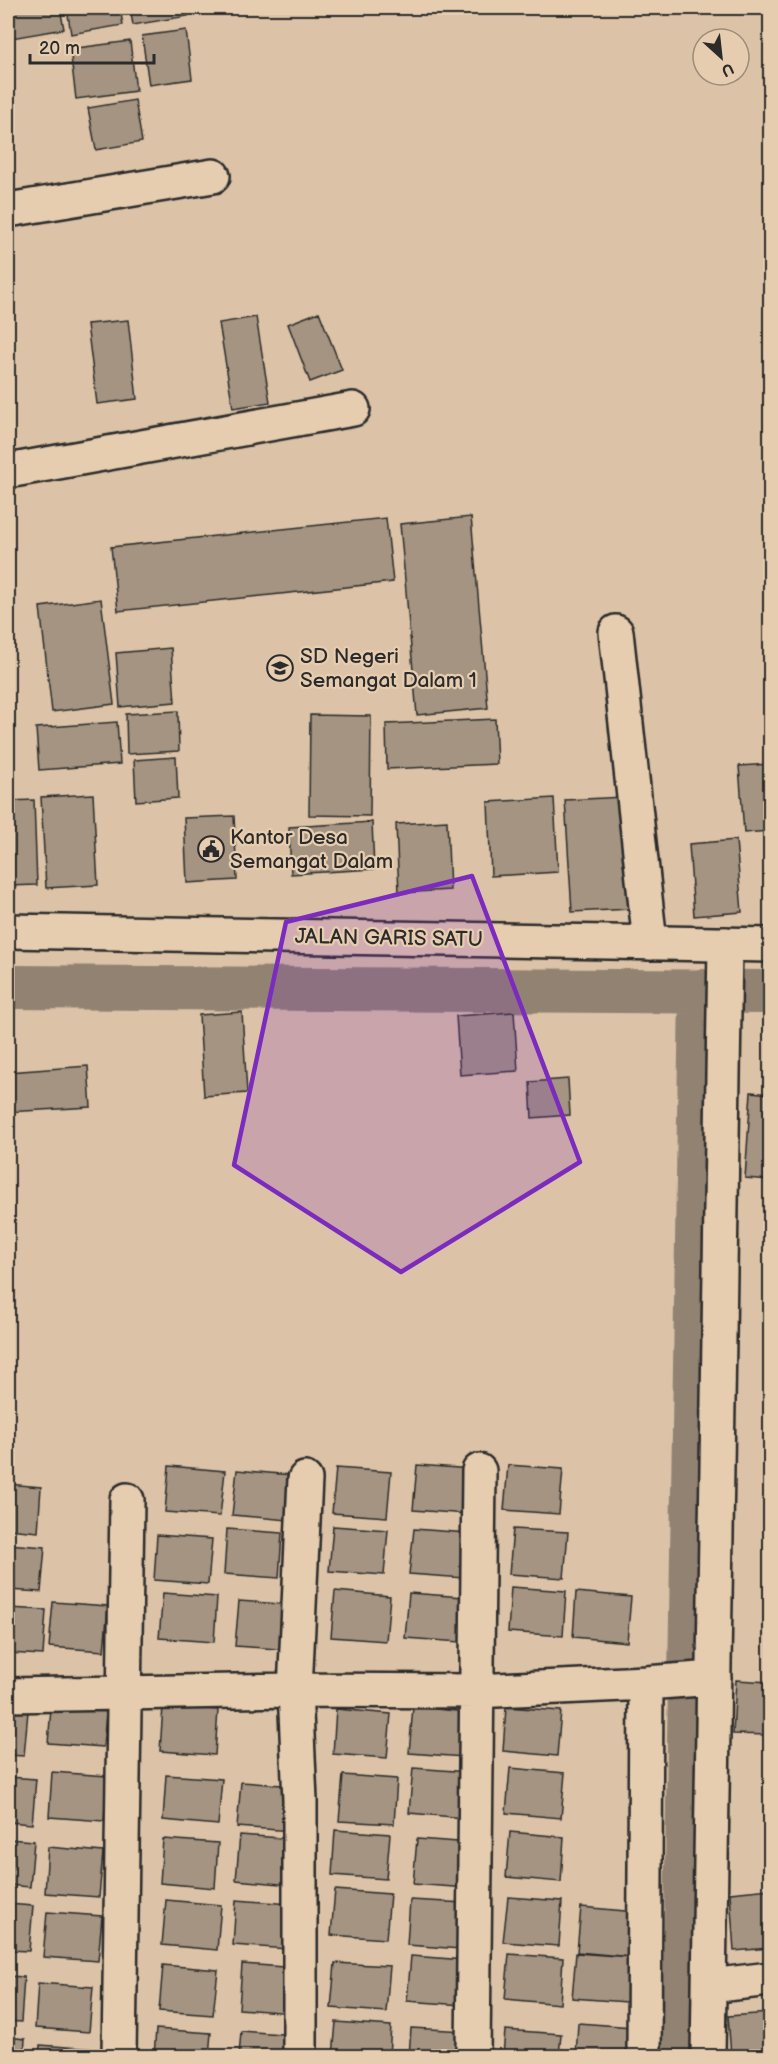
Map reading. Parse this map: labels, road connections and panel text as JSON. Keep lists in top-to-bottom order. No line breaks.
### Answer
{"streets":{"street":["JALAN GARIS SATU"]},"places":{"school or university":["SD Negeri Semangat Dalam 1"],"public building":["Kantor Desa Semangat Dalam"]},"scale_bar":"20 m","north":"bottom right"}
